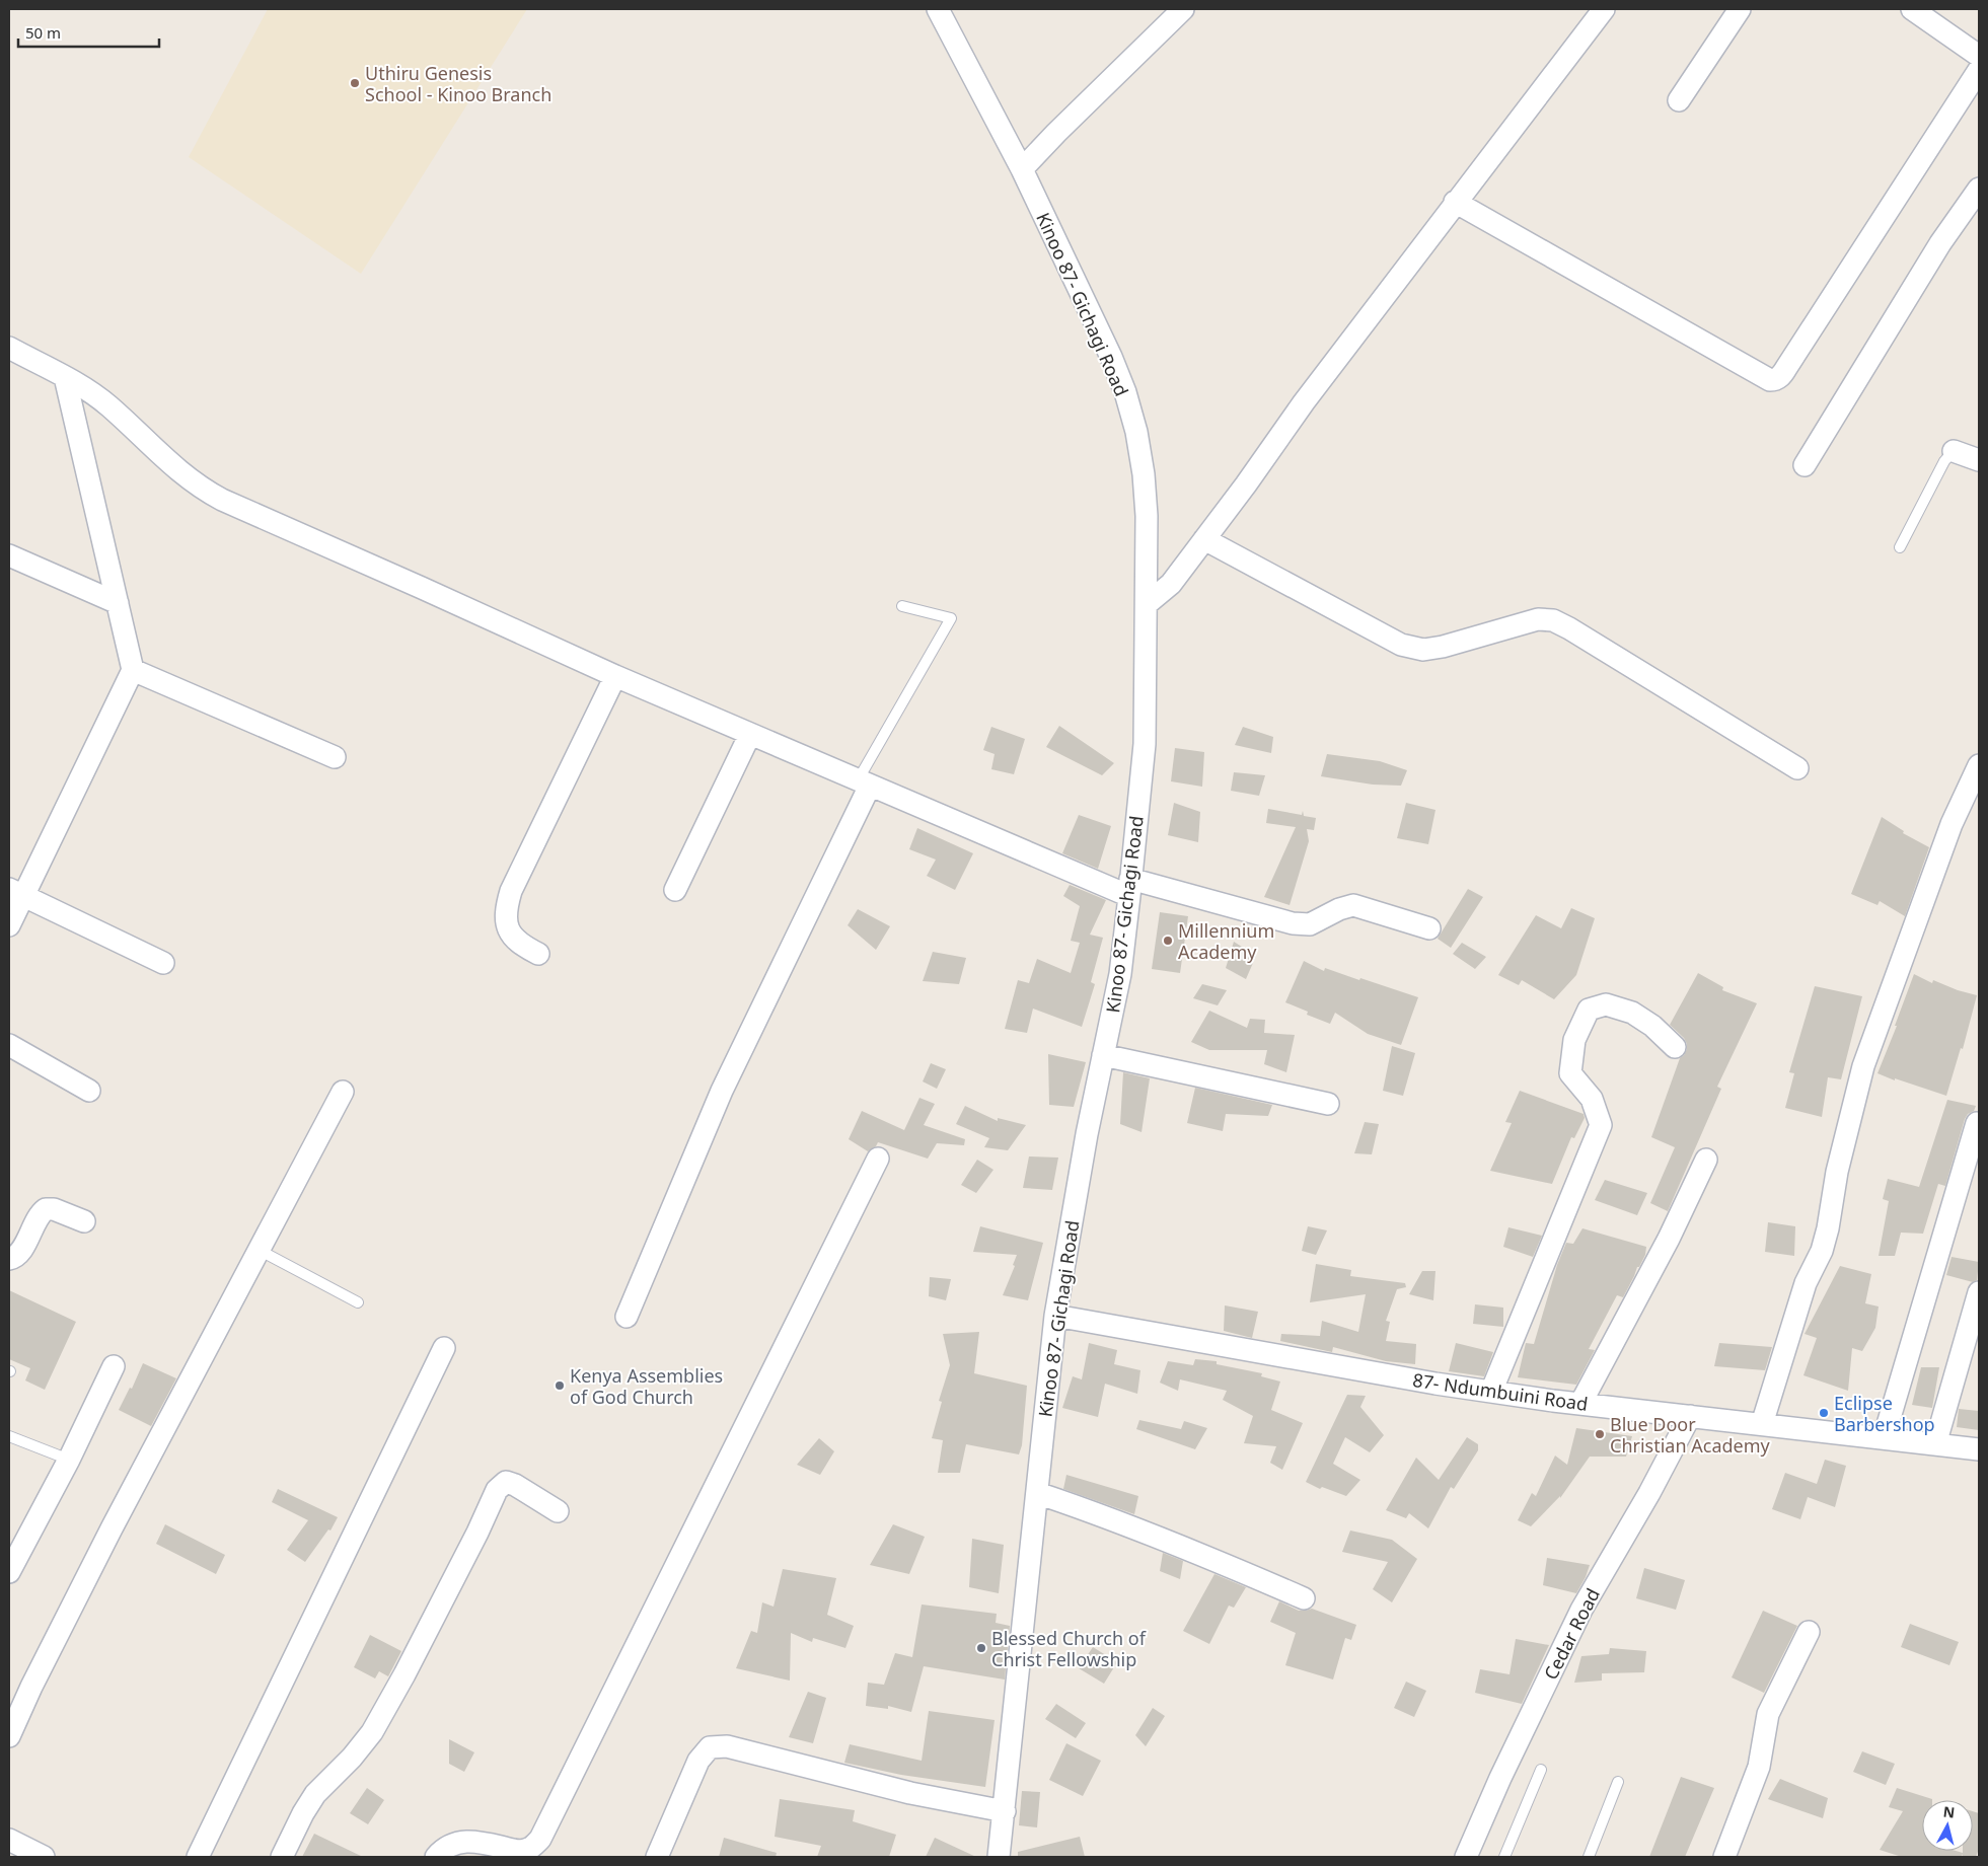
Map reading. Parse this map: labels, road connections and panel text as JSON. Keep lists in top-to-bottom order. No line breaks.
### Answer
{"streets":{"street":["Kinoo 87- Gichagi Road","87- Ndumbuini Road","Cedar Road"]},"crossings":[["Kinoo 87- Gichagi Road","87- Ndumbuini Road"],["87- Ndumbuini Road","Cedar Road"]],"places":["Uthiru Genesis School - Kinoo Branch","Millennium Academy","Kenya Assemblies of God Church","Eclipse Barbershop","Blue Door Christian Academy","Blessed Church of Christ Fellowship"],"scale_bar":"50 m","north":"top"}
